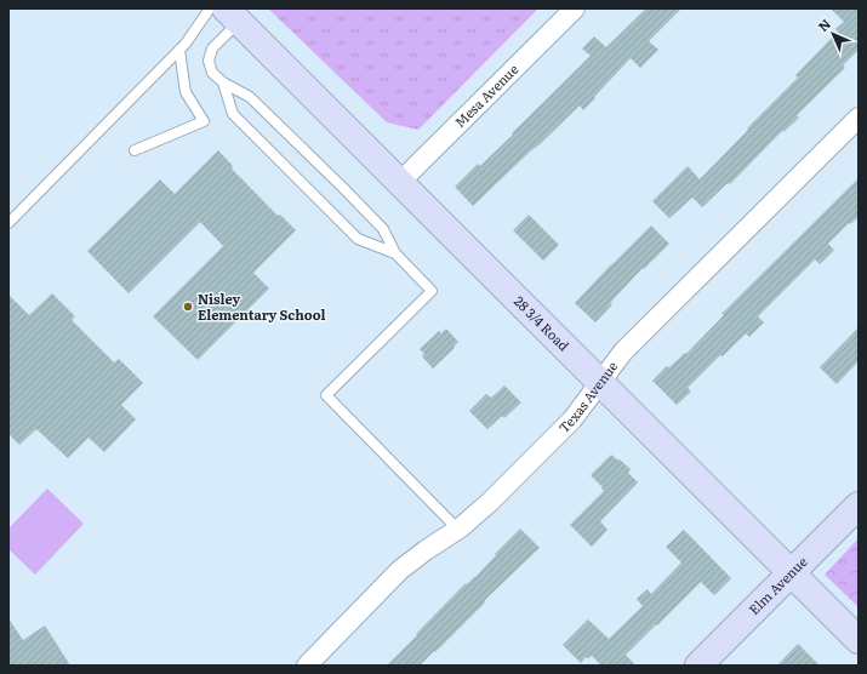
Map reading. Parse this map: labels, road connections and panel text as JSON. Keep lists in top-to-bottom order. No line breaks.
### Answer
{"streets":{"street":["Mesa Avenue","28 3/4 Road","Texas Avenue","Elm Avenue"]},"crossings":[["Mesa Avenue","28 3/4 Road"],["28 3/4 Road","Texas Avenue"],["28 3/4 Road","Elm Avenue"]],"places":["Nisley Elementary School"],"north":"top left"}
